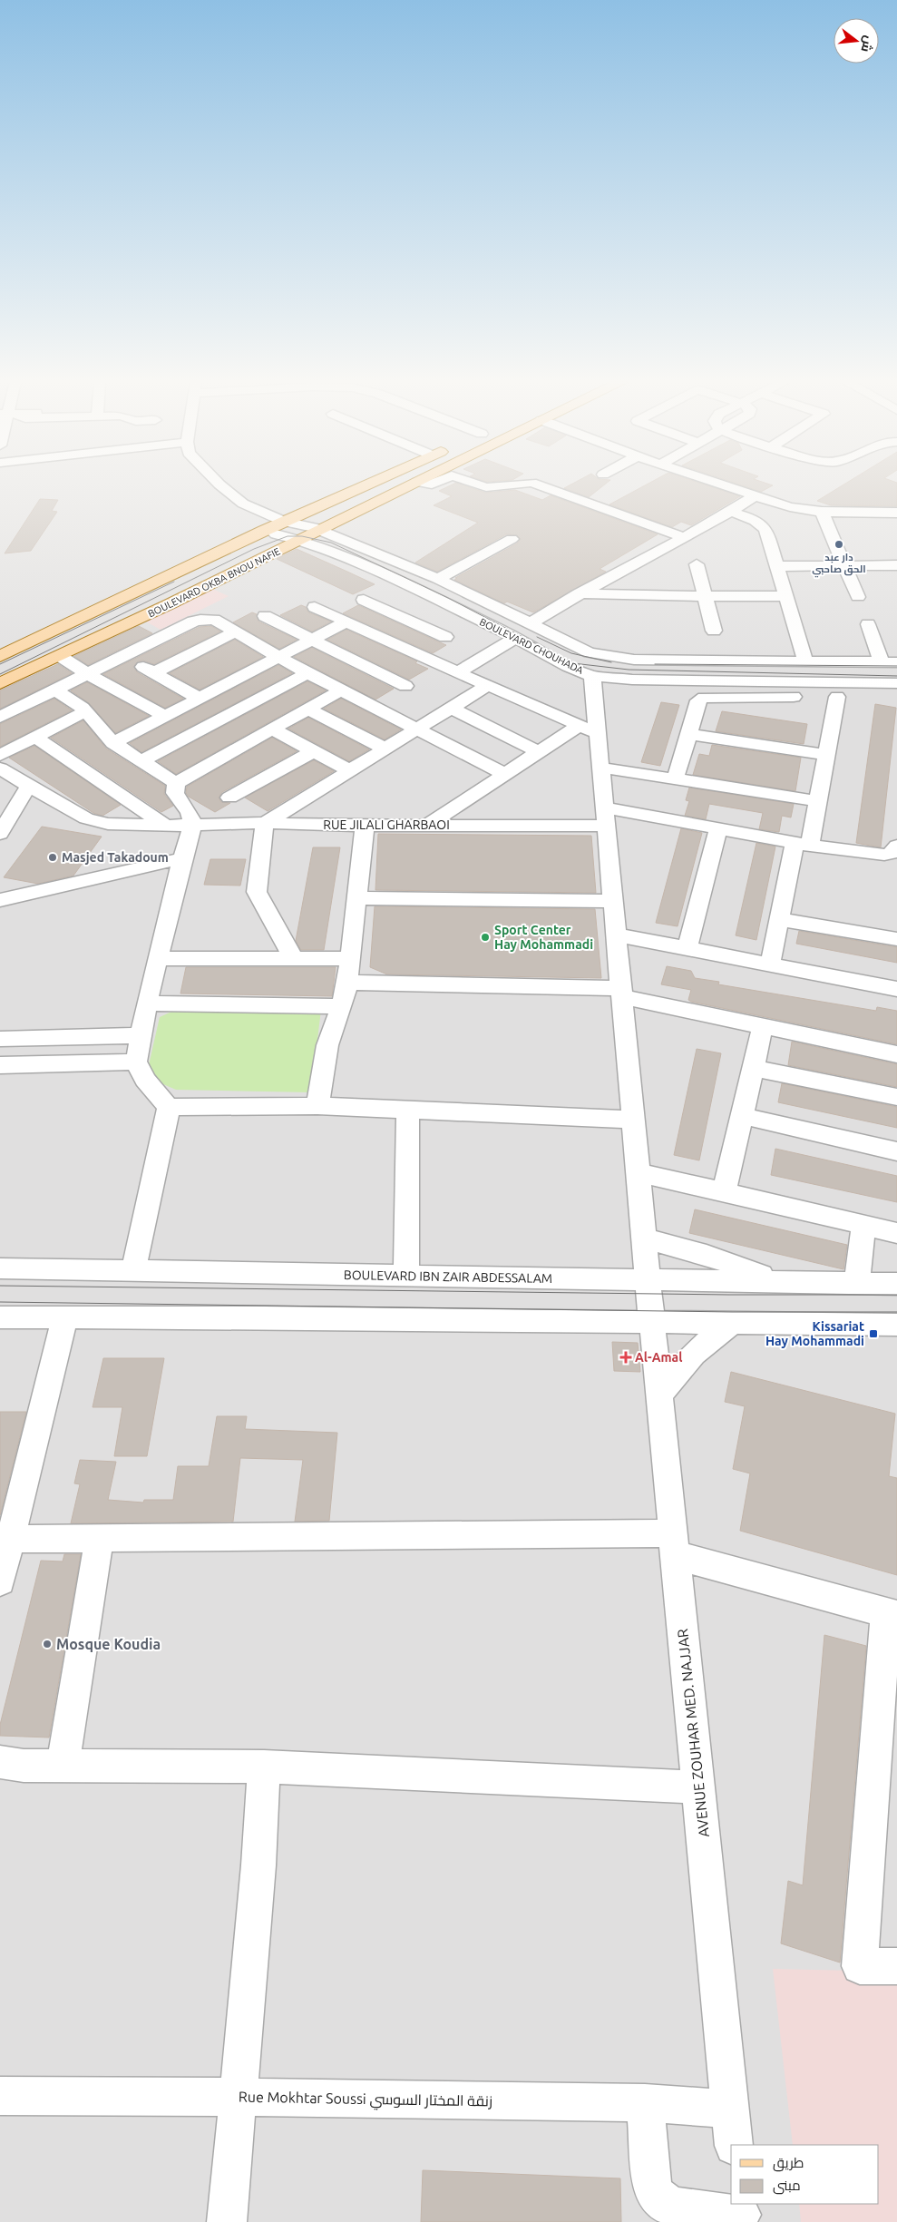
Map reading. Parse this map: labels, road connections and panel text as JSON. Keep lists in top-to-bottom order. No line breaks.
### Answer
{"streets":{"main road":["BOULEVARD OKBA BNOU NAFIE"],"street":["BOULEVARD CHOUHADA","RUE JILALI GHARBAOI","BOULEVARD IBN ZAIR ABDESSALAM","AVENUE ZOUHAR MED. NAJJAR","Rue Mokhtar Soussi زنقة المختار السوسي"]},"crossings":[["BOULEVARD OKBA BNOU NAFIE","BOULEVARD CHOUHADA"],["BOULEVARD CHOUHADA","AVENUE ZOUHAR MED. NAJJAR"],["RUE JILALI GHARBAOI","AVENUE ZOUHAR MED. NAJJAR"],["BOULEVARD IBN ZAIR ABDESSALAM","AVENUE ZOUHAR MED. NAJJAR"],["AVENUE ZOUHAR MED. NAJJAR","Rue Mokhtar Soussi زنقة المختار السوسي"]],"places":{"other":["دار عبد الحق صاحبي","Masjed Takadoum","Sport Center Hay Mohammadi","Mosque Koudia"],"transit":["Kissariat Hay Mohammadi"],"health":["Al-Amal"]},"legend":["طريق","مبنى"],"north":"right"}
